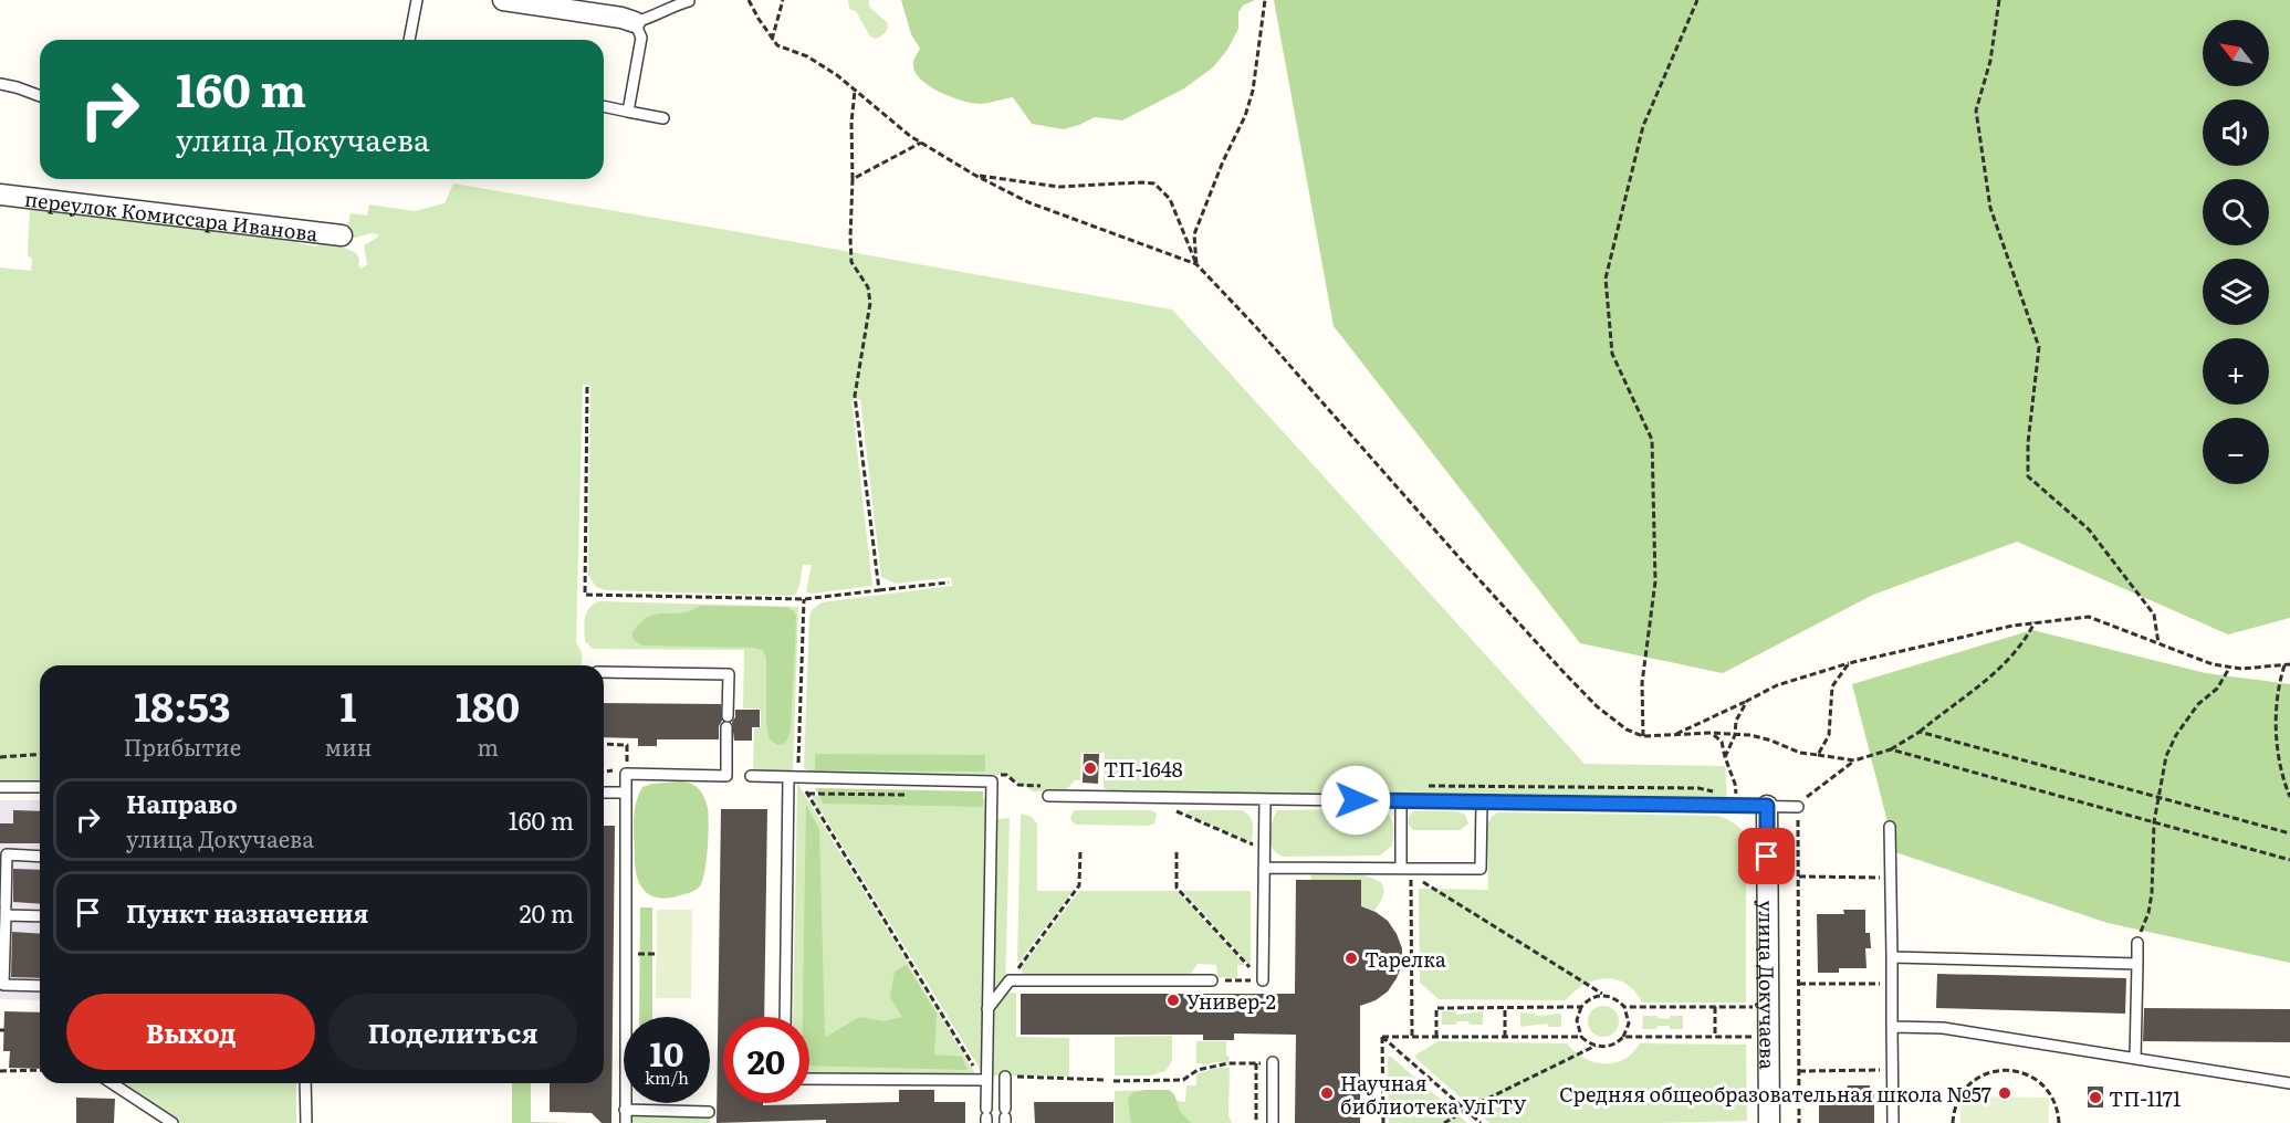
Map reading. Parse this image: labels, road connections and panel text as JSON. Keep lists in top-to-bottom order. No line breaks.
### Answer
{"streets":{"street":["переулок Комиссара Иванова","улица Докучаева"]},"places":["ТП-1648","Тарелка","Универ-2","Научная библиотека УлГТУ","Средняя общеобразовательная школа №57","ТП-1171"],"north":"top left","page":{"map_buttons":["+","−"],"turn":["160 m","улица Докучаева"],"eta":["18:53","Прибытие","1","мин","180","m"],"list":[{"name":"Направо","note":"улица Докучаева","value":"160 m"},{"name":"Пункт назначения","value":"20 m"}],"buttons":["Выход","Поделиться"],"speed":"10 km/h","limit":"20"}}
